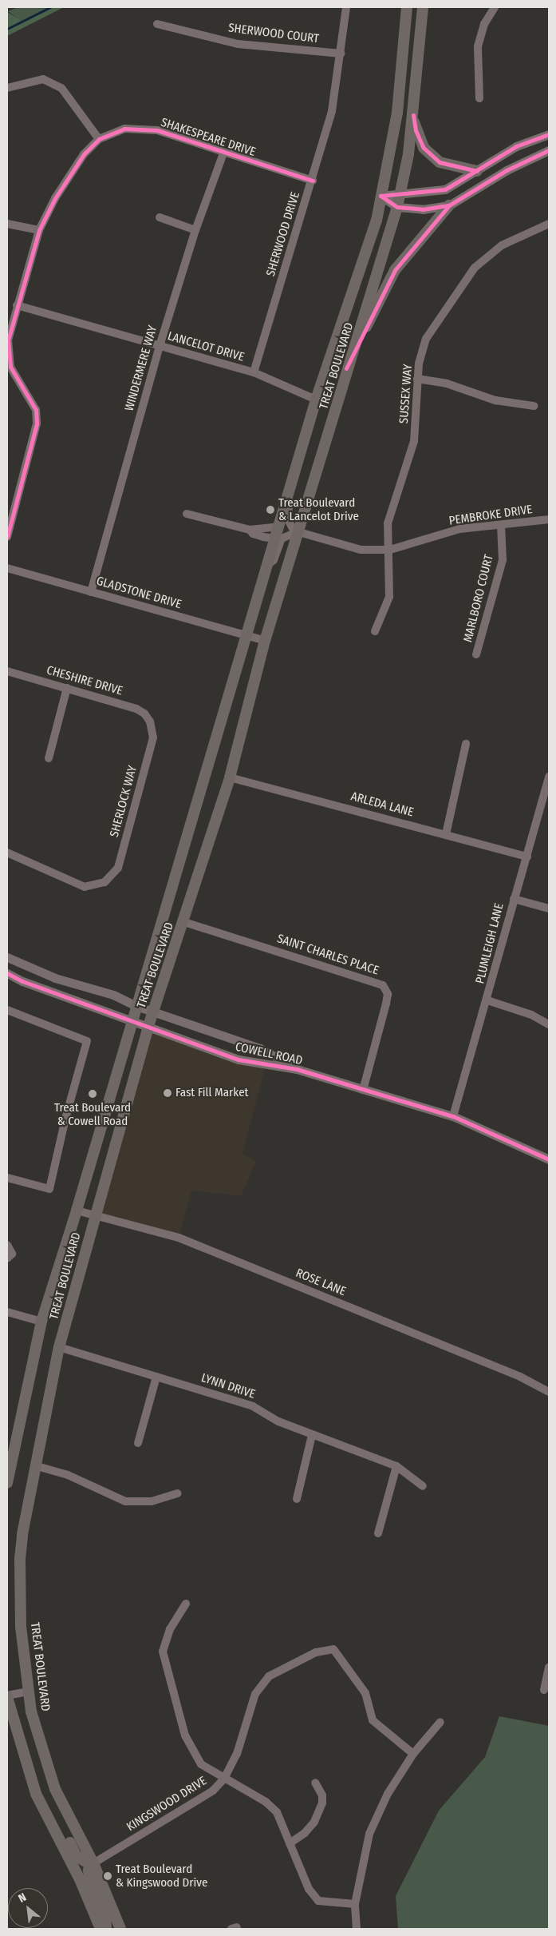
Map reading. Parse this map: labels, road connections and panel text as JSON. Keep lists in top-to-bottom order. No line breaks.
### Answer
{"streets":{"main road":["TREAT BOULEVARD"],"street":["SHERWOOD COURT","SHAKESPEARE DRIVE","SHERWOOD DRIVE","LANCELOT DRIVE","WINDERMERE WAY","SUSSEX WAY","PEMBROKE DRIVE","GLADSTONE DRIVE","MARLBORO COURT","CHESHIRE DRIVE","SHERLOCK WAY","ARLEDA LANE","PLUMLEIGH LANE","SAINT CHARLES PLACE","COWELL ROAD","ROSE LANE","LYNN DRIVE","KINGSWOOD DRIVE"]},"crossings":[["SHERWOOD COURT","SHERWOOD DRIVE"],["SHAKESPEARE DRIVE","SHERWOOD DRIVE"],["SHAKESPEARE DRIVE","LANCELOT DRIVE"],["SHAKESPEARE DRIVE","WINDERMERE WAY"],["SHERWOOD DRIVE","LANCELOT DRIVE"],["LANCELOT DRIVE","TREAT BOULEVARD"],["LANCELOT DRIVE","WINDERMERE WAY"],["TREAT BOULEVARD","PEMBROKE DRIVE"],["TREAT BOULEVARD","GLADSTONE DRIVE"],["TREAT BOULEVARD","ARLEDA LANE"],["TREAT BOULEVARD","SAINT CHARLES PLACE"],["TREAT BOULEVARD","COWELL ROAD"],["TREAT BOULEVARD","ROSE LANE"],["TREAT BOULEVARD","LYNN DRIVE"],["TREAT BOULEVARD","KINGSWOOD DRIVE"],["WINDERMERE WAY","GLADSTONE DRIVE"],["SUSSEX WAY","PEMBROKE DRIVE"],["PEMBROKE DRIVE","MARLBORO COURT"],["CHESHIRE DRIVE","SHERLOCK WAY"],["ARLEDA LANE","PLUMLEIGH LANE"],["PLUMLEIGH LANE","COWELL ROAD"],["SAINT CHARLES PLACE","COWELL ROAD"]],"places":["Treat Boulevard & Lancelot Drive","Fast Fill Market","Treat Boulevard & Cowell Road","Treat Boulevard & Kingswood Drive"],"north":"top left"}
